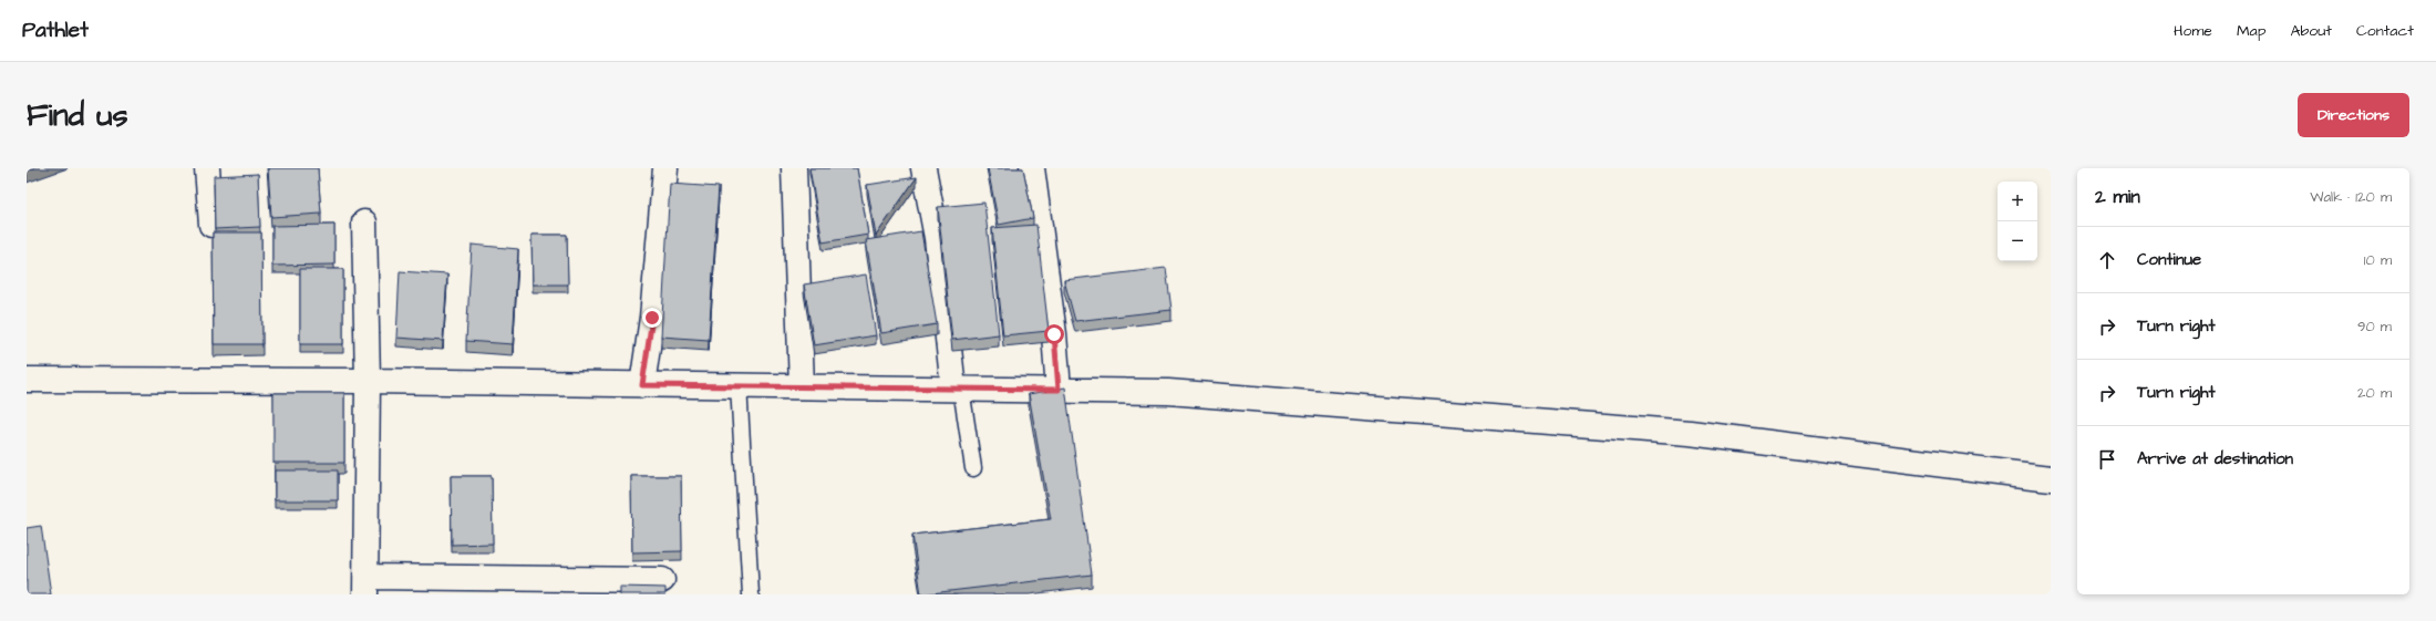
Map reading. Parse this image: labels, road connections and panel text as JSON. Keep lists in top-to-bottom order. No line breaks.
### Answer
{"page":{"header":"Pathlet","nav":["Home","Map","About","Contact"],"buttons":"Directions","title":"Find us","heading":["2 min","Walk · 120 m"],"map_buttons":["+","−"],"list":[["Continue","10 m"],["Turn right","90 m"],["Turn right","20 m"],"Arrive at destination"]}}
